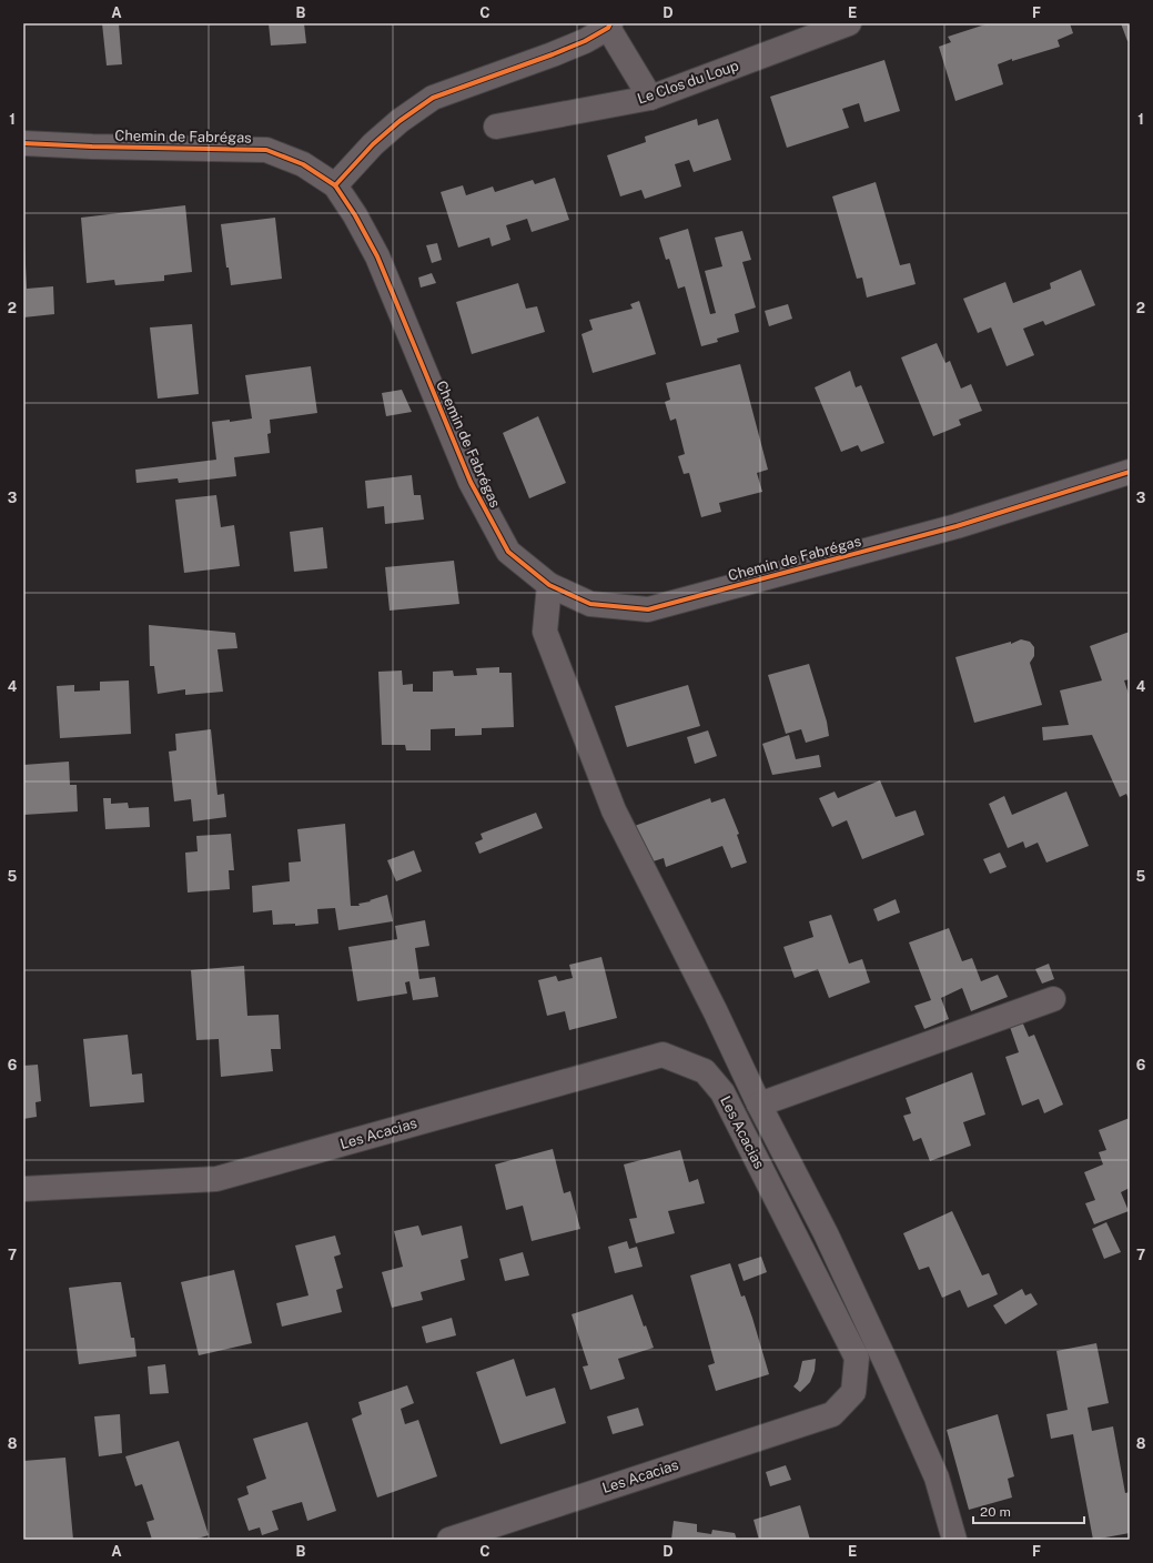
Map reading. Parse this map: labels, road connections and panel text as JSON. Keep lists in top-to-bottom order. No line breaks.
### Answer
{"streets":{"street":["Le Clos du Loup","Chemin de Fabrégas","Les Acacias"]},"scale_bar":"20 m","grid":{"columns":["A","B","C","D","E","F"],"rows":["1","2","3","4","5","6","7","8"]}}
